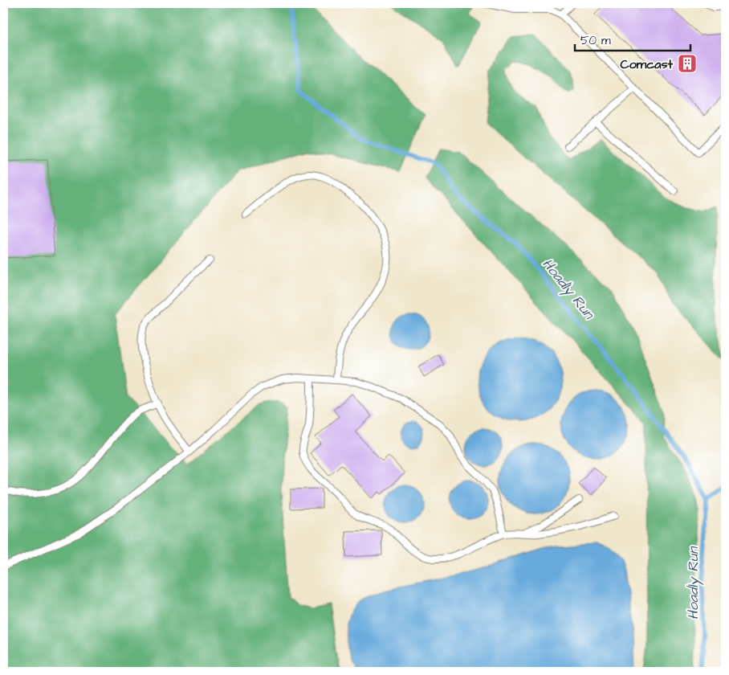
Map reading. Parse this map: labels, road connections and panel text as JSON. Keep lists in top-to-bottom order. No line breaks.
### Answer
{"water":["Hoadly Run"],"places":{"building":["Comcast"]},"scale_bar":"50 m"}
